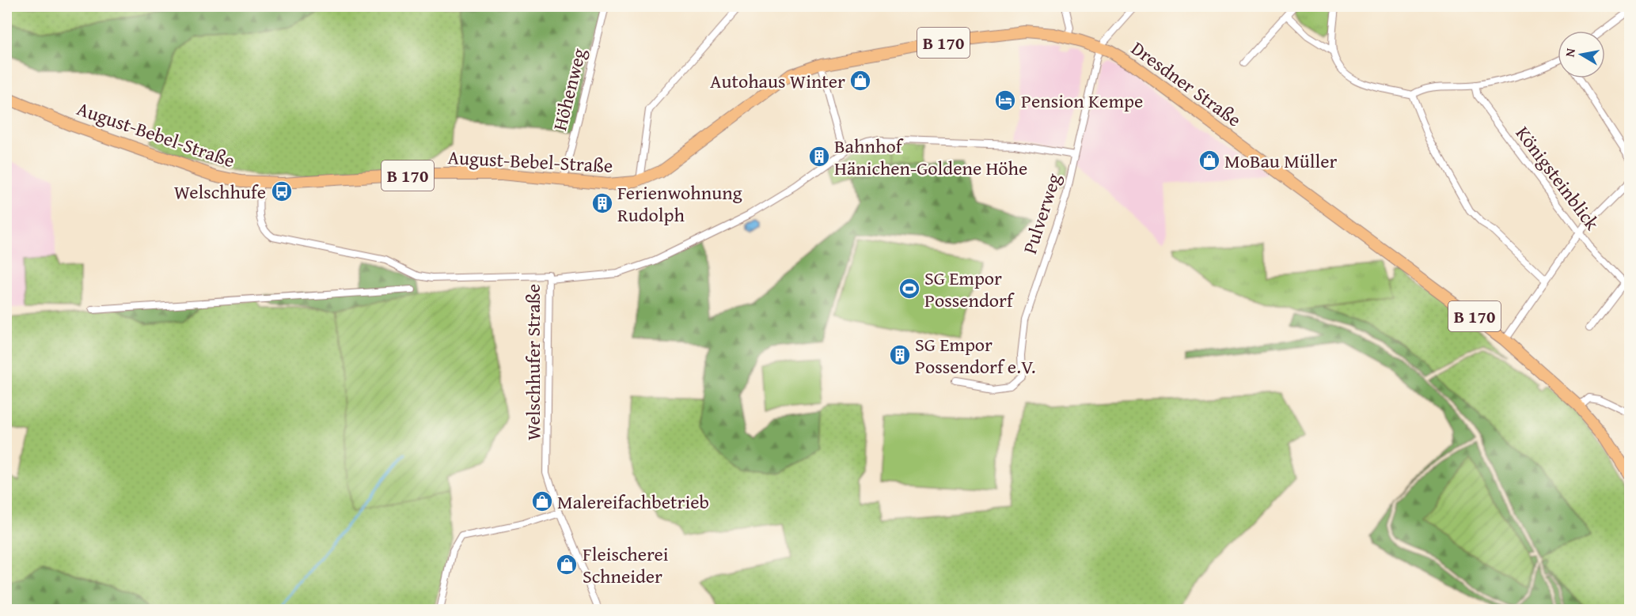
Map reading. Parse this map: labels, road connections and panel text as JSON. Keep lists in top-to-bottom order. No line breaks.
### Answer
{"streets":{"main road":["B 170","Dresdner Straße","August-Bebel-Straße"],"street":["Höhenweg","Königsteinblick","Pulverweg","Welschhufer Straße"]},"crossings":[["Dresdner Straße","August-Bebel-Straße"],["Dresdner Straße","Pulverweg"],["Höhenweg","August-Bebel-Straße"],["August-Bebel-Straße","Welschhufer Straße"]],"places":{"shop":["Autohaus Winter","MoBau Müller","Malereifachbetrieb","Fleischerei Schneider"],"hotel":["Pension Kempe"],"building":["Bahnhof Hänichen-Goldene Höhe","Ferienwohnung Rudolph","SG Empor Possendorf e.V."],"bus stop":["Welschhufe"],"sports":["SG Empor Possendorf"]},"north":"left"}
